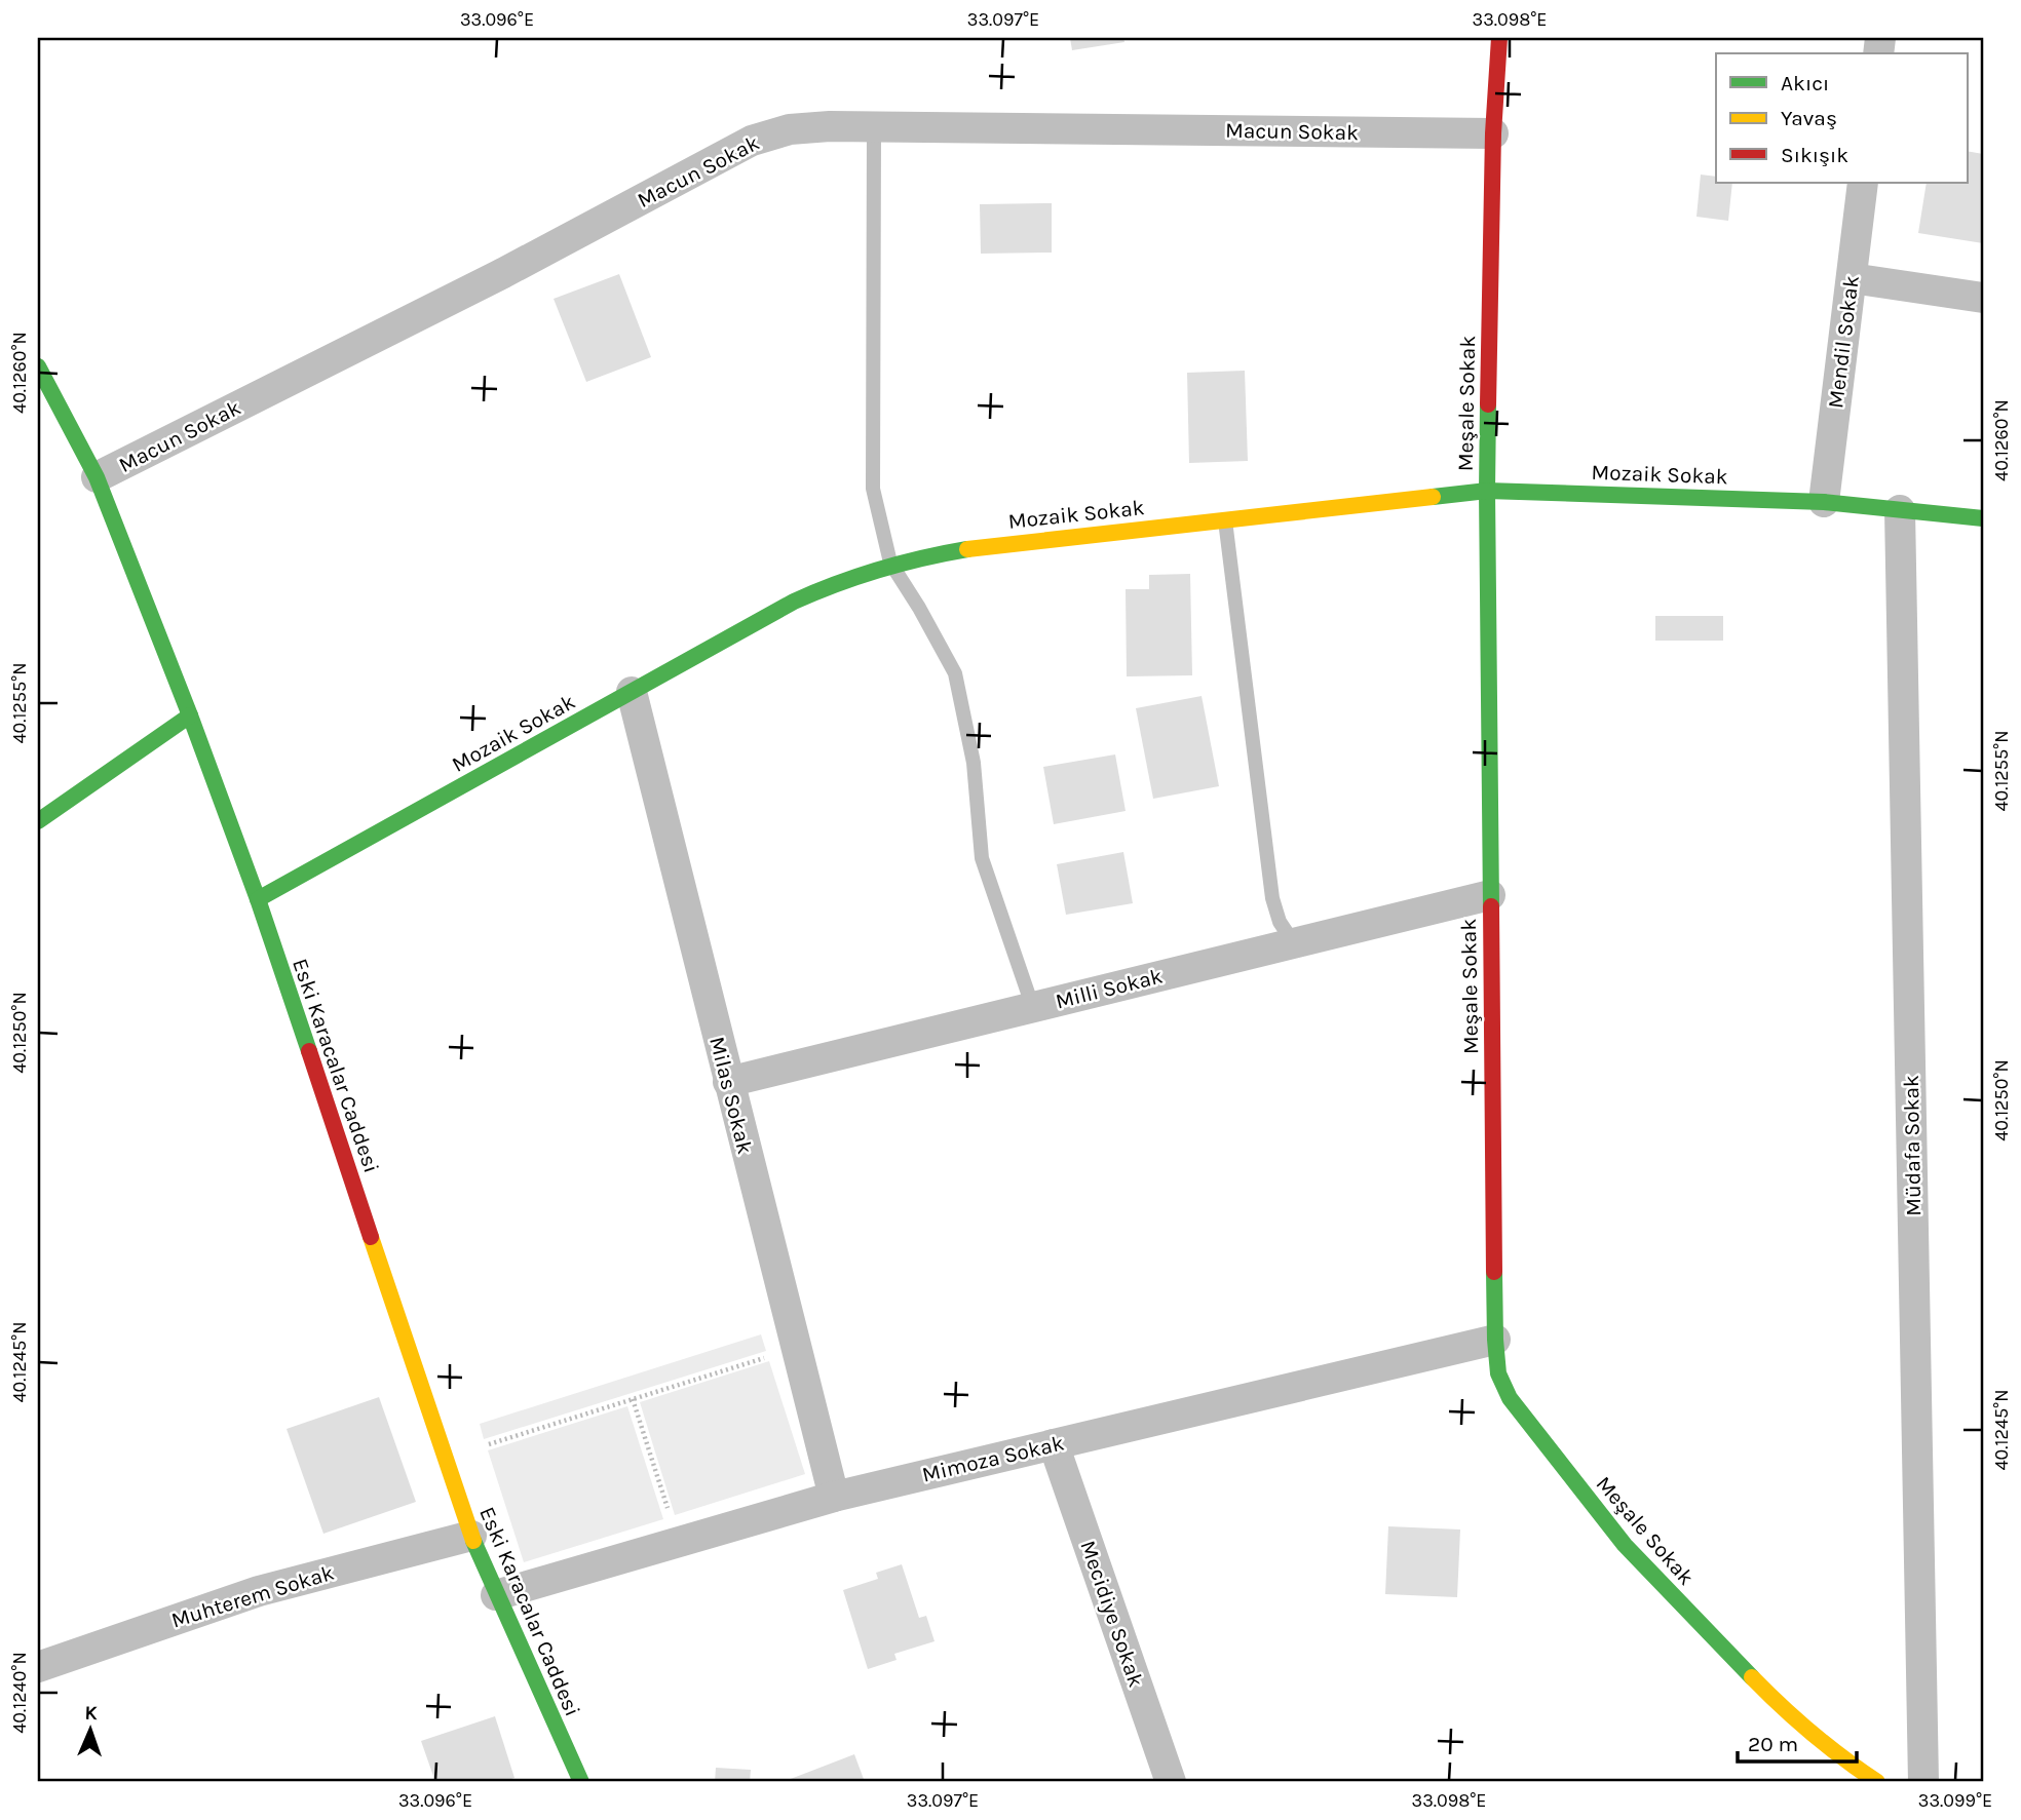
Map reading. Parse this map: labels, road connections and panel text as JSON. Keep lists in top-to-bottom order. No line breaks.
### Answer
{"streets":{"street":["Macun Sokak","Mendil Sokak","Meşale Sokak","Mozaik Sokak","Milli Sokak","Eski Karacalar Caddesi","Milas Sokak","Müdafa Sokak","Mimoza Sokak","Muhterem Sokak","Mecidiye Sokak"]},"crossings":[["Macun Sokak","Meşale Sokak"],["Macun Sokak","Eski Karacalar Caddesi"],["Mendil Sokak","Mozaik Sokak"],["Meşale Sokak","Mozaik Sokak"],["Meşale Sokak","Milli Sokak"],["Meşale Sokak","Mimoza Sokak"],["Mozaik Sokak","Eski Karacalar Caddesi"],["Mozaik Sokak","Milas Sokak"],["Mozaik Sokak","Müdafa Sokak"],["Milli Sokak","Milas Sokak"],["Eski Karacalar Caddesi","Mimoza Sokak"],["Eski Karacalar Caddesi","Muhterem Sokak"],["Milas Sokak","Mimoza Sokak"],["Mimoza Sokak","Mecidiye Sokak"]],"legend":["Akıcı","Yavaş","Sıkışık"],"scale_bar":"20 m","north":"top","coordinates":["33.096°E","33.097°E","33.098°E","40.1260°N","40.1255°N","40.1250°N","40.1245°N","40.1240°N","33.099°E"]}
